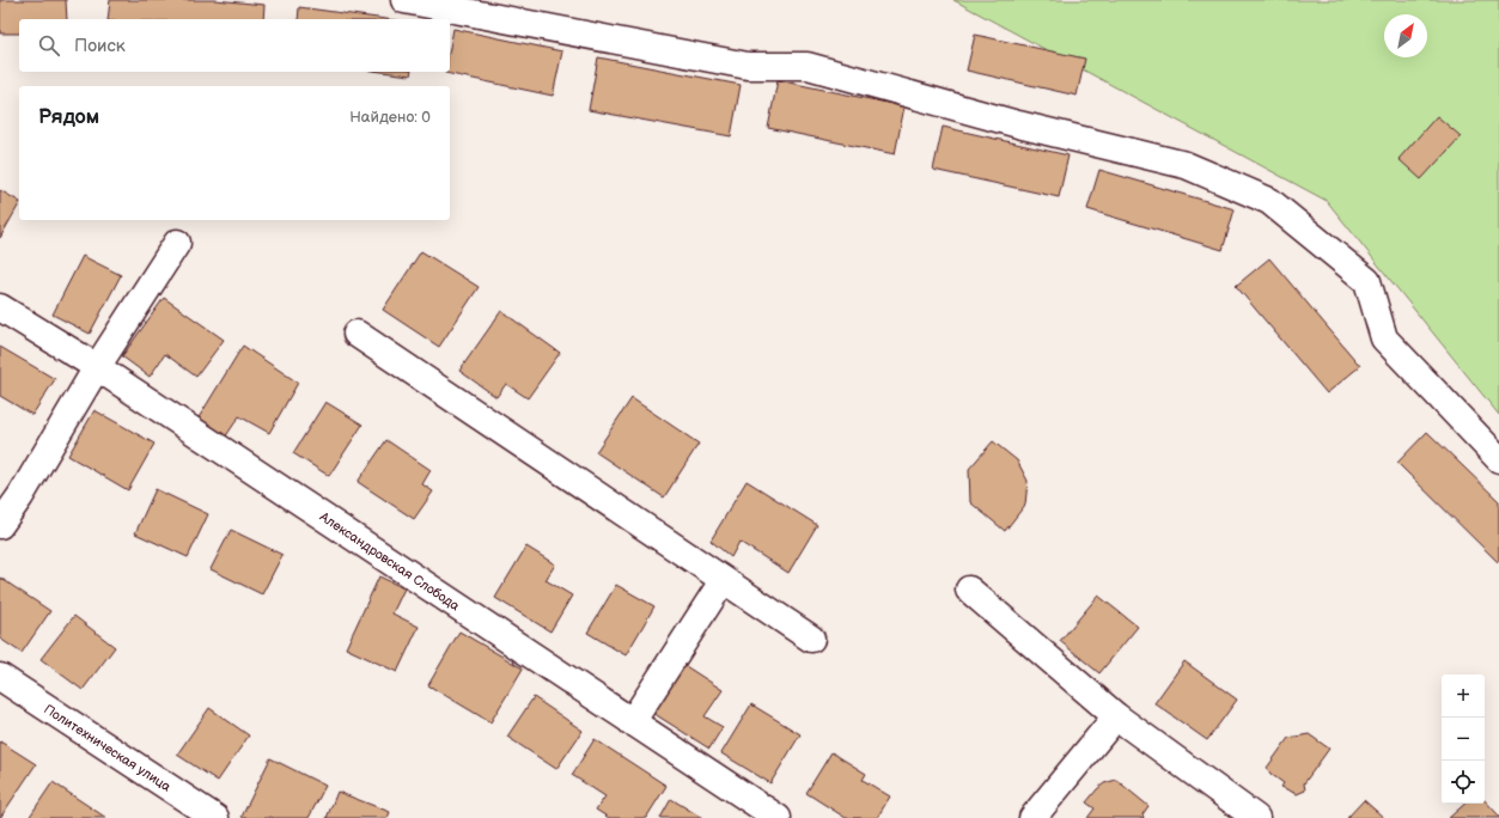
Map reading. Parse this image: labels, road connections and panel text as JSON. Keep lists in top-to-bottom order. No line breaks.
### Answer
{"streets":{"street":["Александровская Слобода","Политехническая улица"]},"north":"top right","page":{"search":"Поиск","heading":["Рядом","Найдено: 0"],"map_buttons":["+","−"]}}
